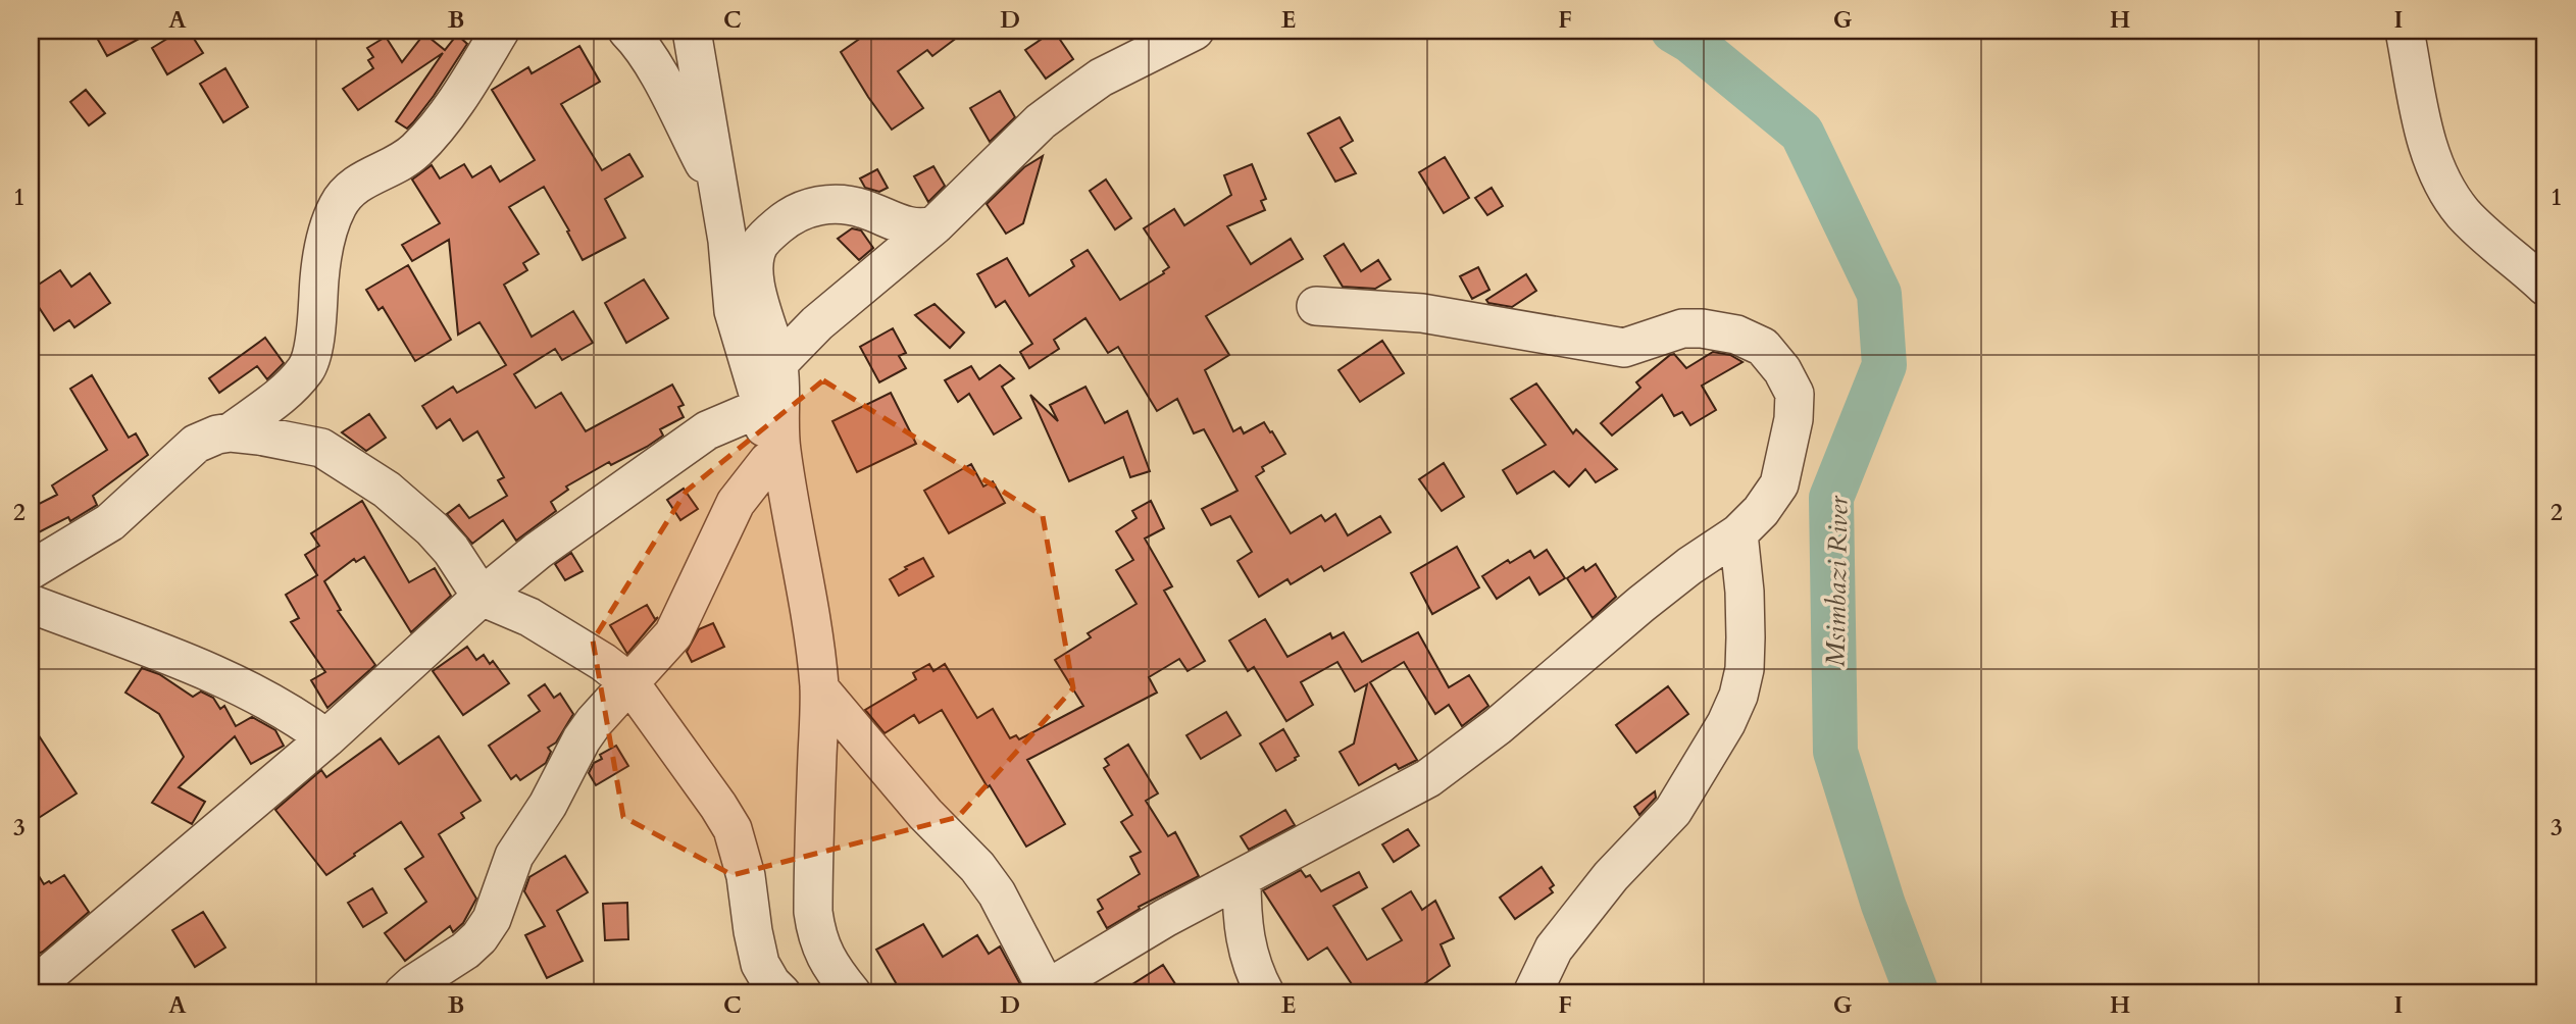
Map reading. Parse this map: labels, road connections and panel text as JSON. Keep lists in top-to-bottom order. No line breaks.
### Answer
{"water":["Msimbazi River"],"grid":{"columns":["A","B","C","D","E","F","G","H","I"],"rows":["1","2","3"]}}
